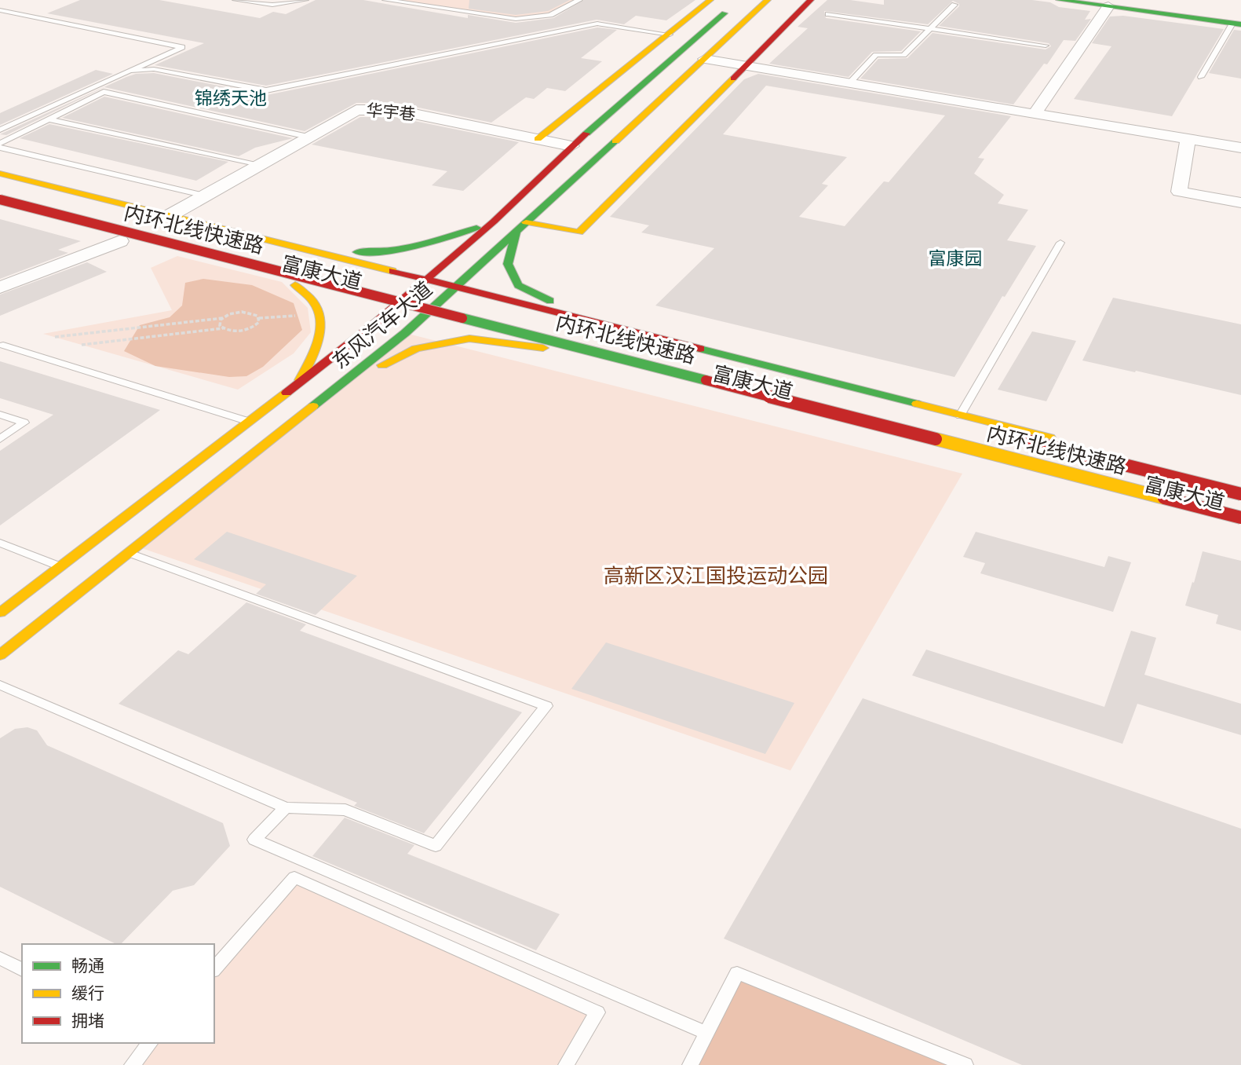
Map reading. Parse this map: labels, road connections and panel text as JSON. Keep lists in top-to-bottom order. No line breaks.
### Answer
{"streets":{"main road":["内环北线快速路","富康大道","东风汽车大道"],"street":["华宇巷"]},"crossings":[["华宇巷","富康大道"],["华宇巷","东风汽车大道"],["富康大道","东风汽车大道"]],"districts":["锦绣天池","富康园"],"parks":["高新区汉江国投运动公园"],"legend":["畅通","缓行","拥堵"]}
